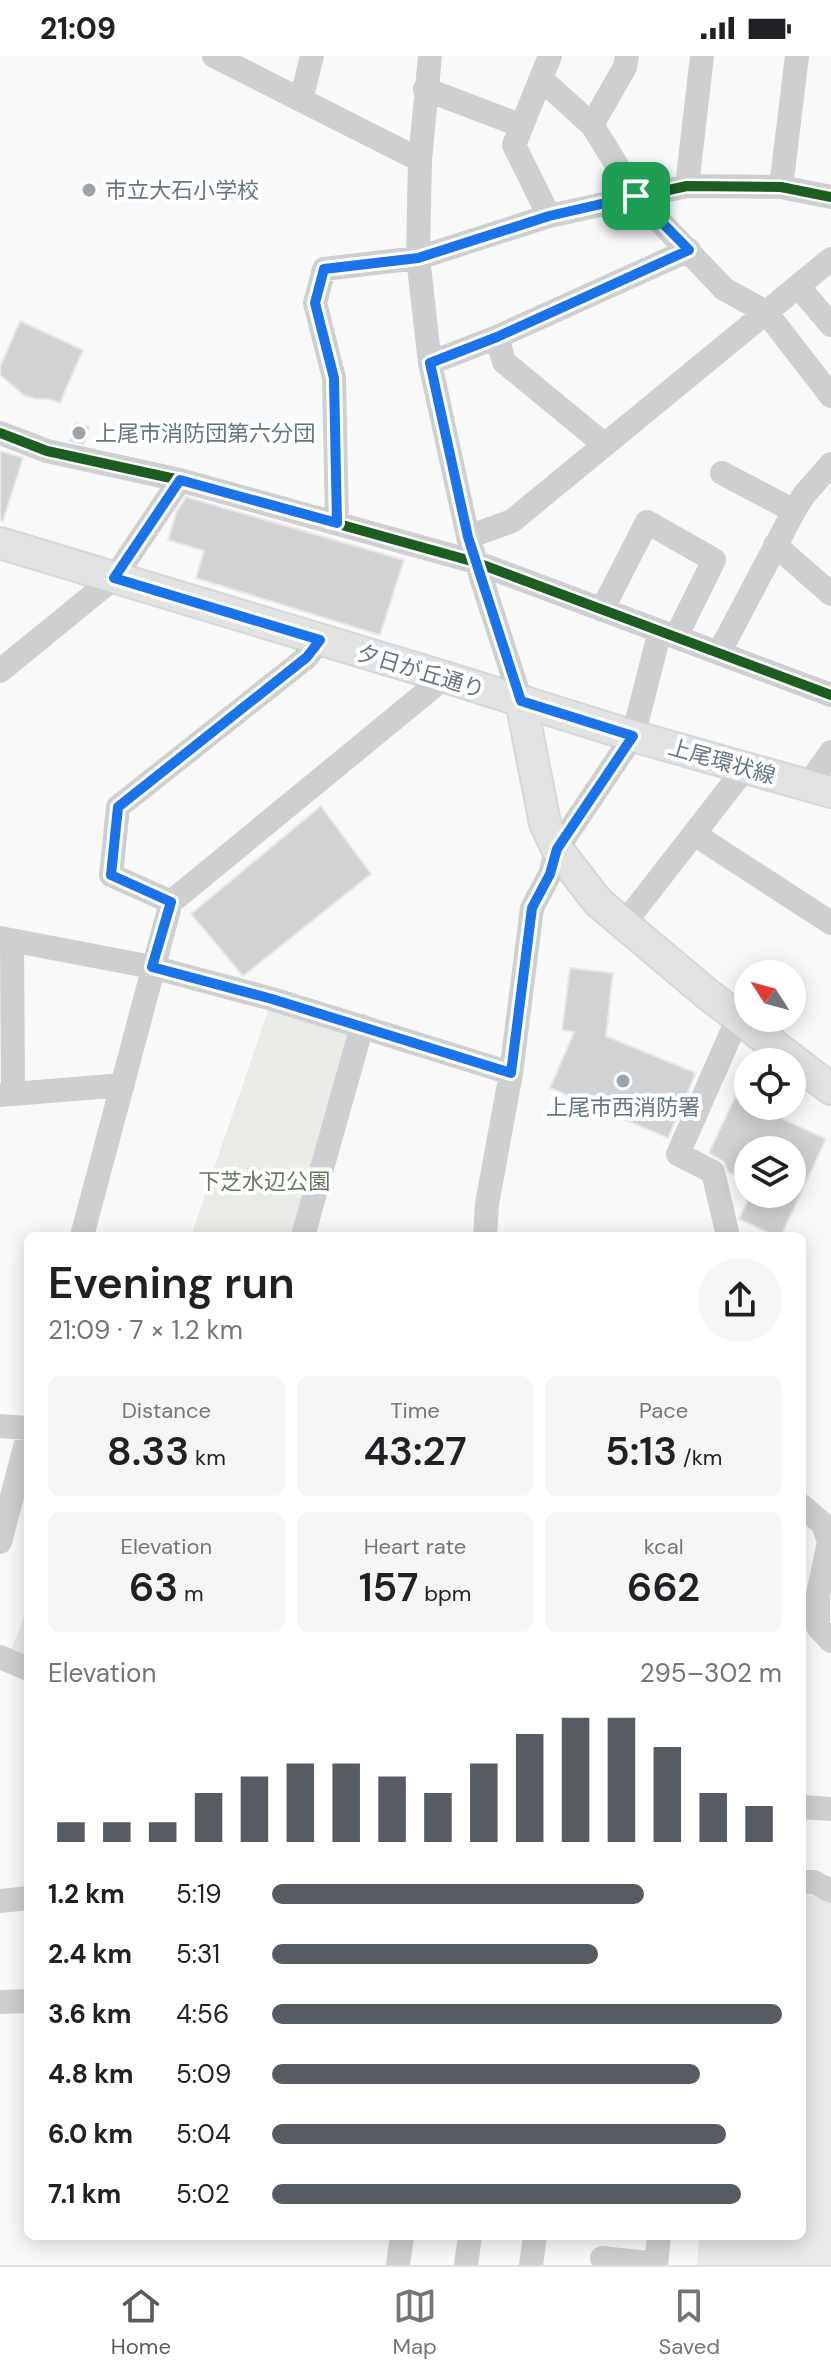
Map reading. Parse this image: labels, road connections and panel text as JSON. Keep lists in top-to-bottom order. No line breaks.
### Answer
{"streets":{"main road":["夕日が丘通り","上尾環状線"]},"crossings":[["夕日が丘通り","上尾環状線"]],"parks":["下芝水辺公園"],"places":["市立大石小学校","上尾市消防団第六分団","上尾市西消防署"],"north":"top left","page":{"status":"21:09","heading":["Evening run","21:09 · 7 × 1.2 km"],"stats":[["Distance","8.33 km"],["Time","43:27"],["Pace","5:13 /km"],["Elevation","63 m"],["Heart rate","157 bpm"],["kcal","662"]],"chart":["Elevation","295–302 m"],"list":[{"name":"1.2 km","note":"5:19"},{"name":"2.4 km","note":"5:31"},{"name":"3.6 km","note":"4:56"},{"name":"4.8 km","note":"5:09"},{"name":"6.0 km","note":"5:04"},{"name":"7.1 km","note":"5:02"}],"tabs":["Home","Map","Saved"]}}
